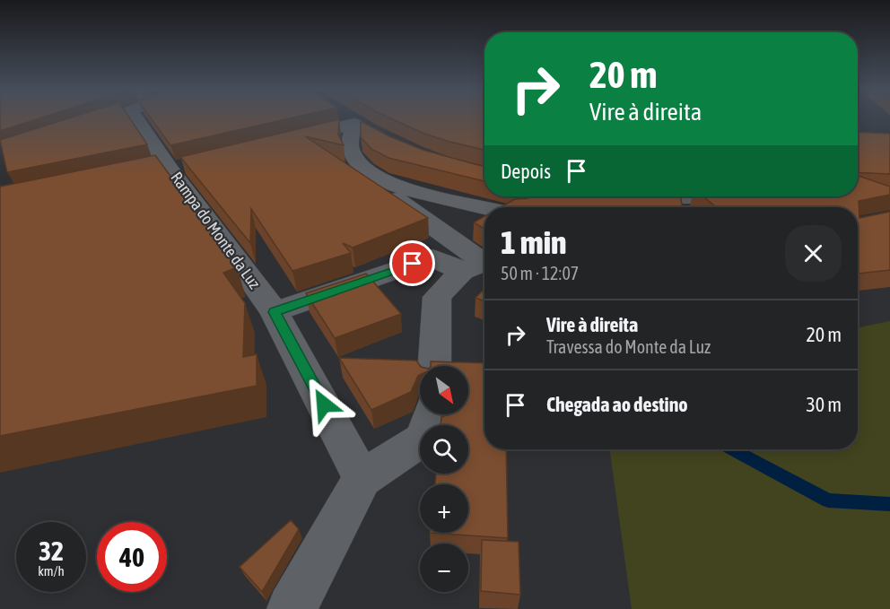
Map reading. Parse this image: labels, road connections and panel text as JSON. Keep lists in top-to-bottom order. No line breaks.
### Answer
{"streets":{"street":["Rampa do Monte da Luz"]},"north":"bottom right","page":{"turn":["20 m","Vire à direita"],"then":"Depois","heading":["1 min","50 m · 12:07"],"list":[{"name":"Vire à direita","note":"Travessa do Monte da Luz","value":"20 m"},{"name":"Chegada ao destino","value":"30 m"}],"map_buttons":["+","−"],"speed":"32 km/h","limit":"40"}}
